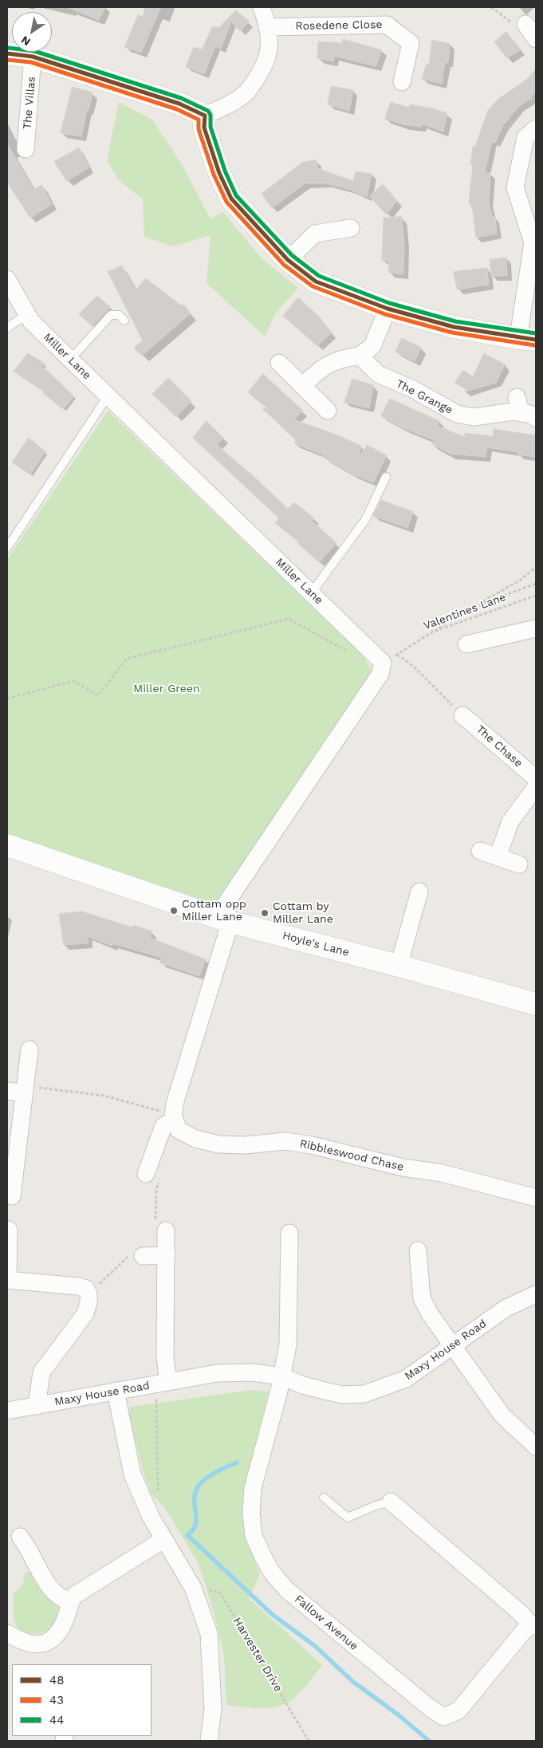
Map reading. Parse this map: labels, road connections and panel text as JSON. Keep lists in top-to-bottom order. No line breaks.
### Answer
{"streets":{"street":["Rosedene Close","The Villas","Miller Lane","The Grange","The Chase","Hoyle's Lane","Ribbleswood Chase","Maxy House Road","Fallow Avenue"],"path":["Valentines Lane","Harvester Drive"]},"crossings":[["Miller Lane","Valentines Lane"],["Maxy House Road","Fallow Avenue"]],"parks":["Miller Green"],"places":["Cottam opp Miller Lane","Cottam by Miller Lane"],"lines":["transit line 44","transit line 48","transit line 43"],"legend":["48","43","44"],"north":"bottom left"}
